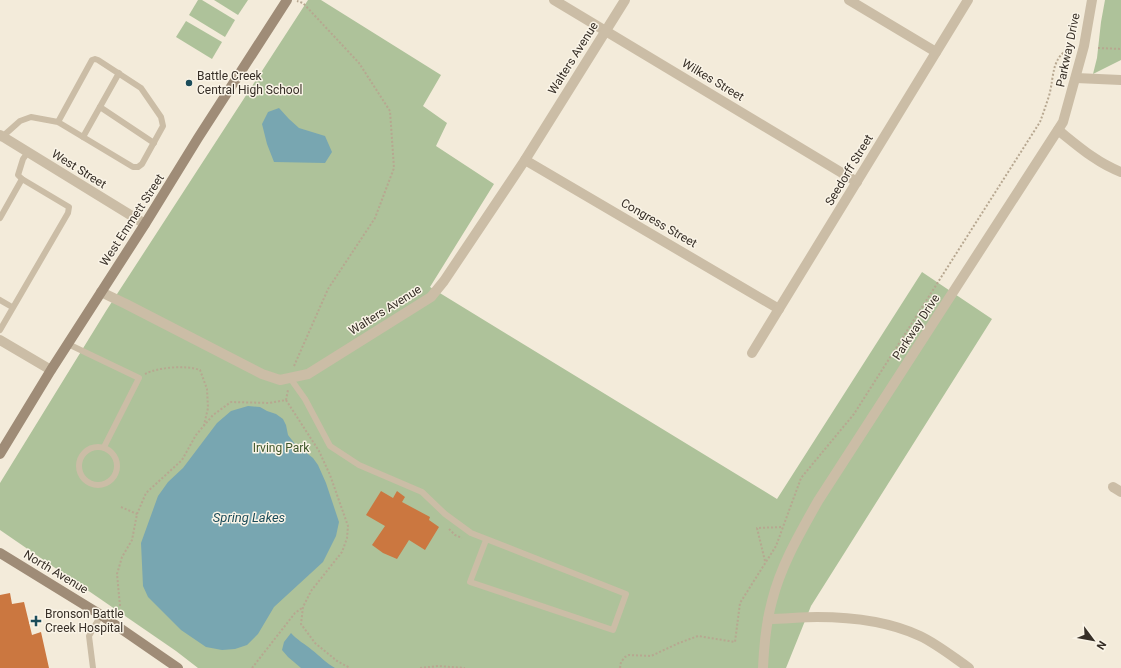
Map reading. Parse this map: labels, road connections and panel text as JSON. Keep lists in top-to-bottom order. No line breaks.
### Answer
{"streets":{"street":["Parkway Drive","Walters Avenue","Wilkes Street","West Street","Seedorff Street","West Emmett Street","Congress Street","North Avenue"]},"crossings":[["Walters Avenue","Wilkes Street"],["Walters Avenue","West Emmett Street"],["Walters Avenue","Congress Street"],["Wilkes Street","Seedorff Street"],["West Street","West Emmett Street"],["Seedorff Street","Congress Street"]],"water":["Spring Lakes"],"parks":["Irving Park"],"places":{"other":["Battle Creek Central High School"],"health":["Bronson Battle Creek Hospital"]},"north":"bottom right"}
